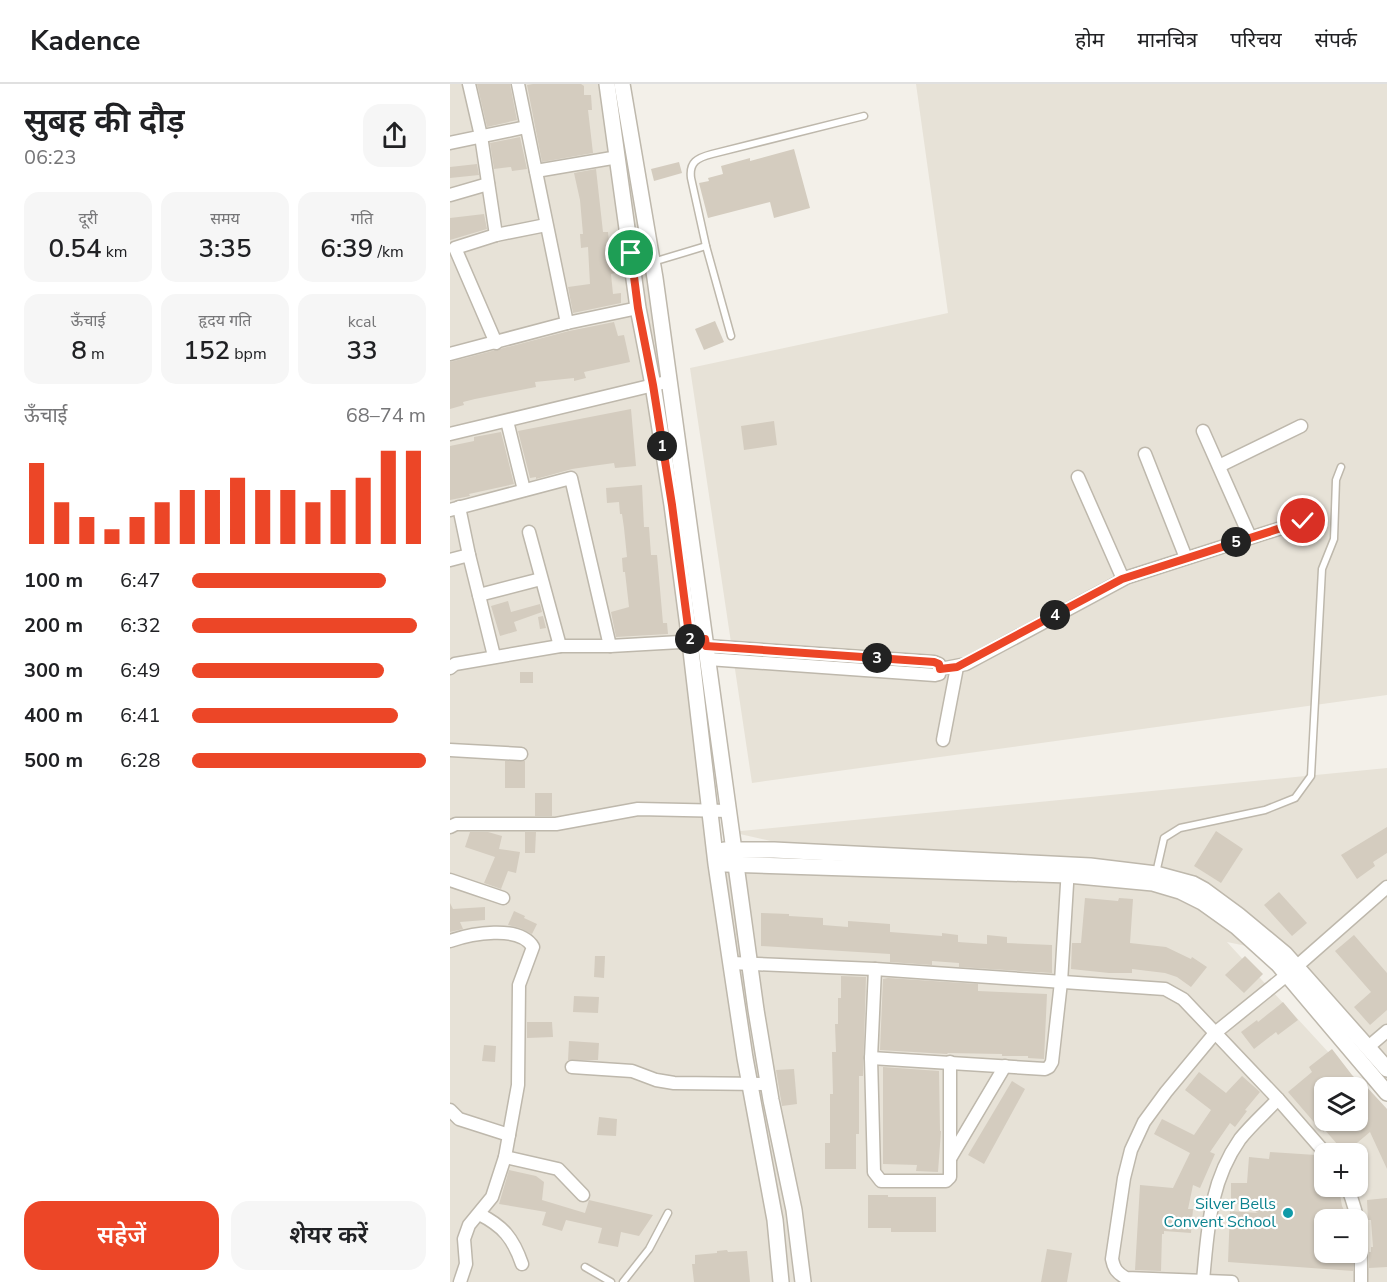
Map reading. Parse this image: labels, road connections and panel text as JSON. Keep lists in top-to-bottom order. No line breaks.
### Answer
{"places":["Silver Bells Convent School"],"page":{"header":"Kadence","nav":["होम","मानचित्र","परिचय","संपर्क"],"heading":["सुबह की दौड़","06:23"],"stats":[["दूरी","0.54 km"],["समय","3:35"],["गति","6:39 /km"],["ऊँचाई","8 m"],["हृदय गति","152 bpm"],["kcal","33"]],"chart":["ऊँचाई","68–74 m"],"pins":["1","5","4","2","3"],"list":[{"name":"100 m","note":"6:47"},{"name":"200 m","note":"6:32"},{"name":"300 m","note":"6:49"},{"name":"400 m","note":"6:41"},{"name":"500 m","note":"6:28"}],"map_buttons":["+","−"],"buttons":["सहेजें","शेयर करें"]}}
